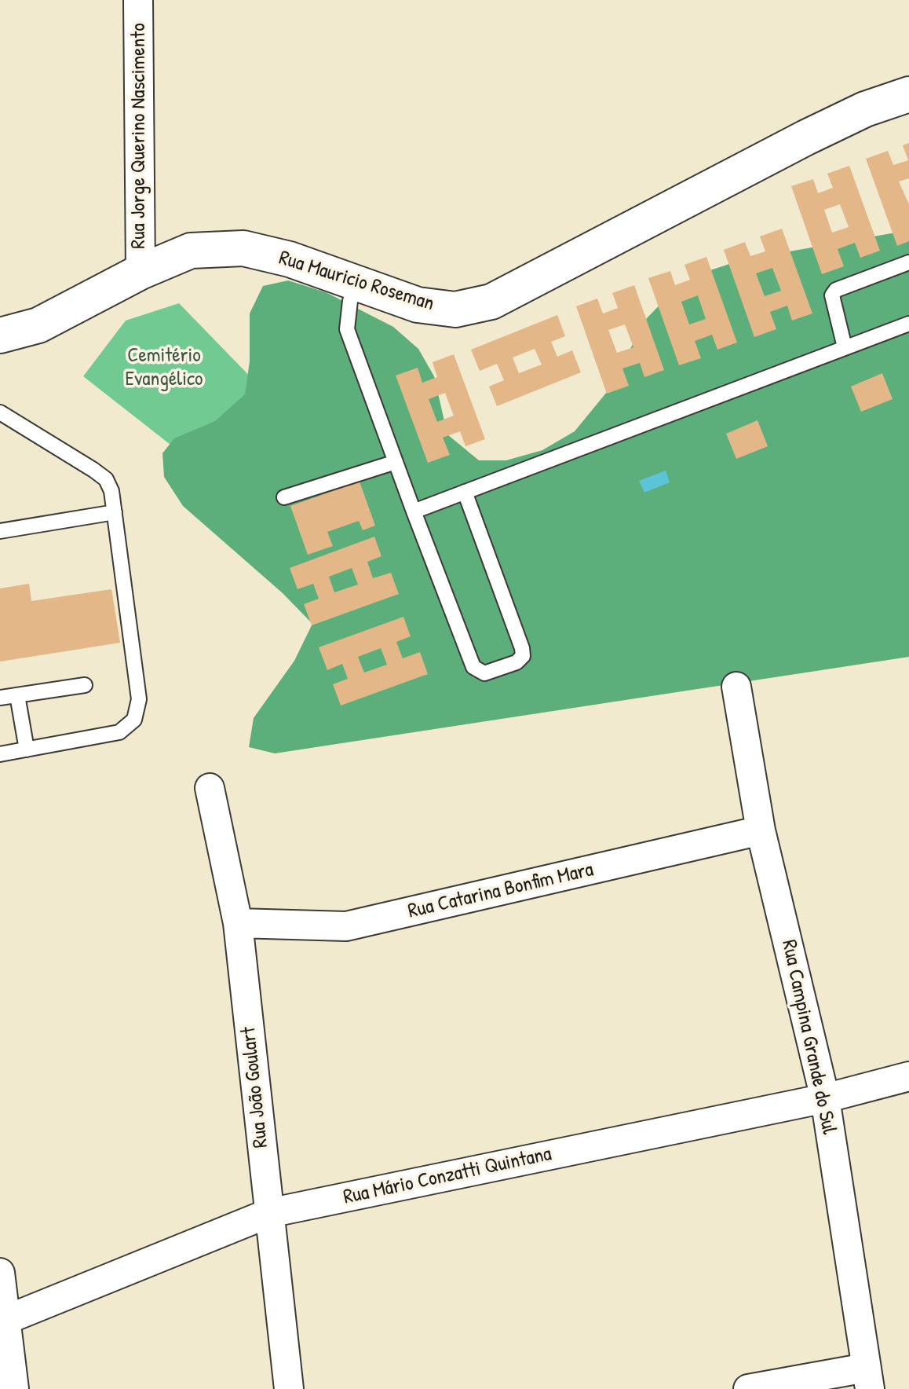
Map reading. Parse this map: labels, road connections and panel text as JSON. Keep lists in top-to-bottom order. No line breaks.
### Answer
{"streets":{"main road":["Rua Mauricio Roseman"],"street":["Rua Jorge Querino Nascimento","Rua Catarina Bonfim Mara","Rua Campina Grande do Sul","Rua João Goulart","Rua Mário Conzatti Quintana"]},"crossings":[["Rua Jorge Querino Nascimento","Rua Mauricio Roseman"],["Rua Catarina Bonfim Mara","Rua Campina Grande do Sul"],["Rua Catarina Bonfim Mara","Rua João Goulart"],["Rua Campina Grande do Sul","Rua Mário Conzatti Quintana"],["Rua João Goulart","Rua Mário Conzatti Quintana"]],"parks":["Cemitério Evangélico"]}
